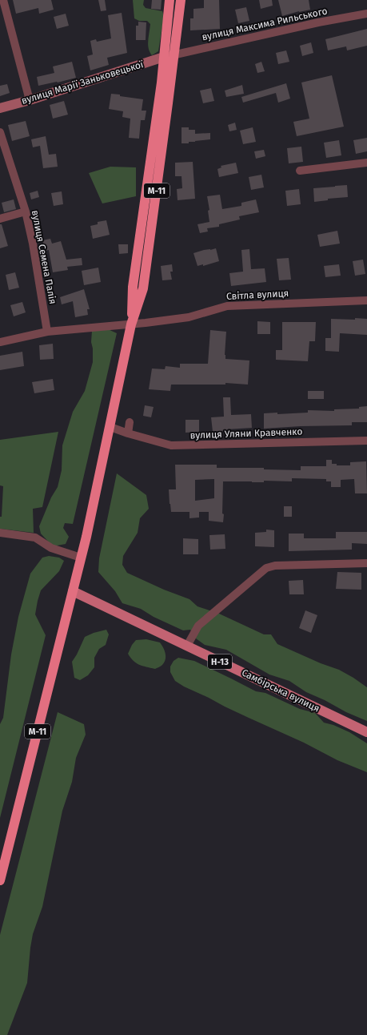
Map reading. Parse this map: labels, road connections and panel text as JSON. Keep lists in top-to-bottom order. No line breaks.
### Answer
{"streets":{"highway":["М-11"],"main road":["Н-13","Самбірська вулиця"],"street":["вулиця Максима Рильського","вулиця Марії Заньковецької","вулиця Семена Палія","Світла вулиця","вулиця Уляни Кравченко"]},"crossings":[["вулиця Максима Рильського","вулиця Марії Заньковецької"],["вулиця Максима Рильського","М-11"],["вулиця Марії Заньковецької","М-11"],["М-11","Світла вулиця"],["М-11","вулиця Уляни Кравченко"],["М-11","Самбірська вулиця"],["вулиця Семена Палія","Світла вулиця"]]}
